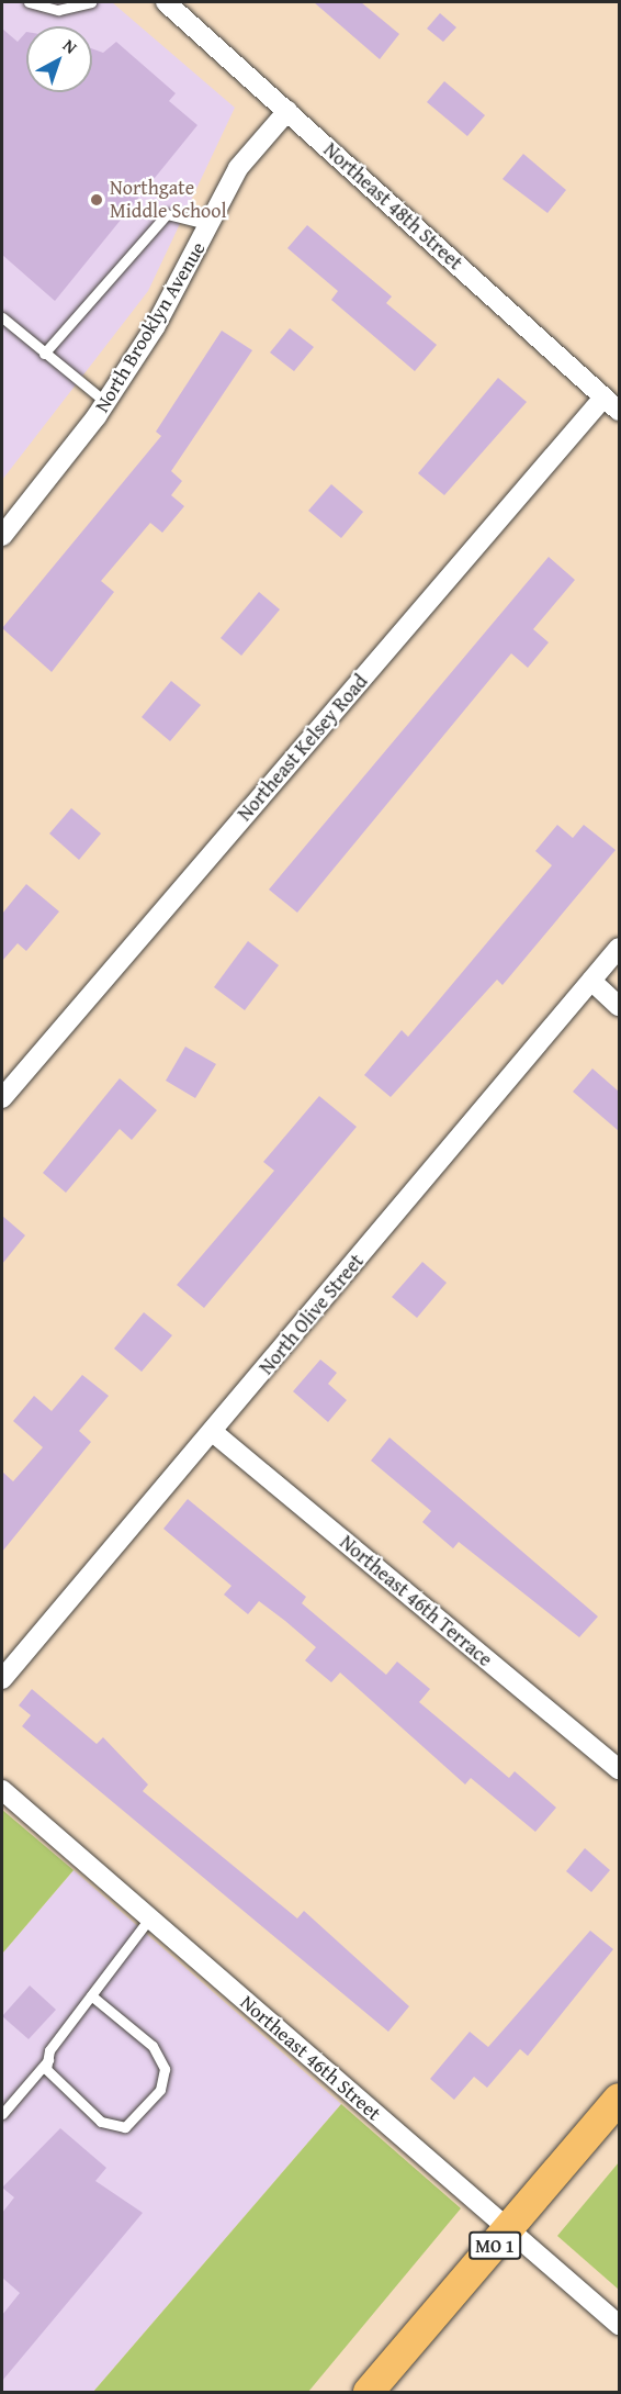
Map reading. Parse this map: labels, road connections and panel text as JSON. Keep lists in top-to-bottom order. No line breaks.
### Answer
{"streets":{"main road":["MO 1"],"street":["Northeast 48th Street","North Brooklyn Avenue","Northeast Kelsey Road","North Olive Street","Northeast 46th Terrace","Northeast 46th Street"]},"crossings":[["Northeast 48th Street","North Brooklyn Avenue"],["Northeast 48th Street","Northeast Kelsey Road"],["North Olive Street","Northeast 46th Terrace"],["Northeast 46th Street","MO 1"]],"places":["Northgate Middle School"],"north":"top right"}
